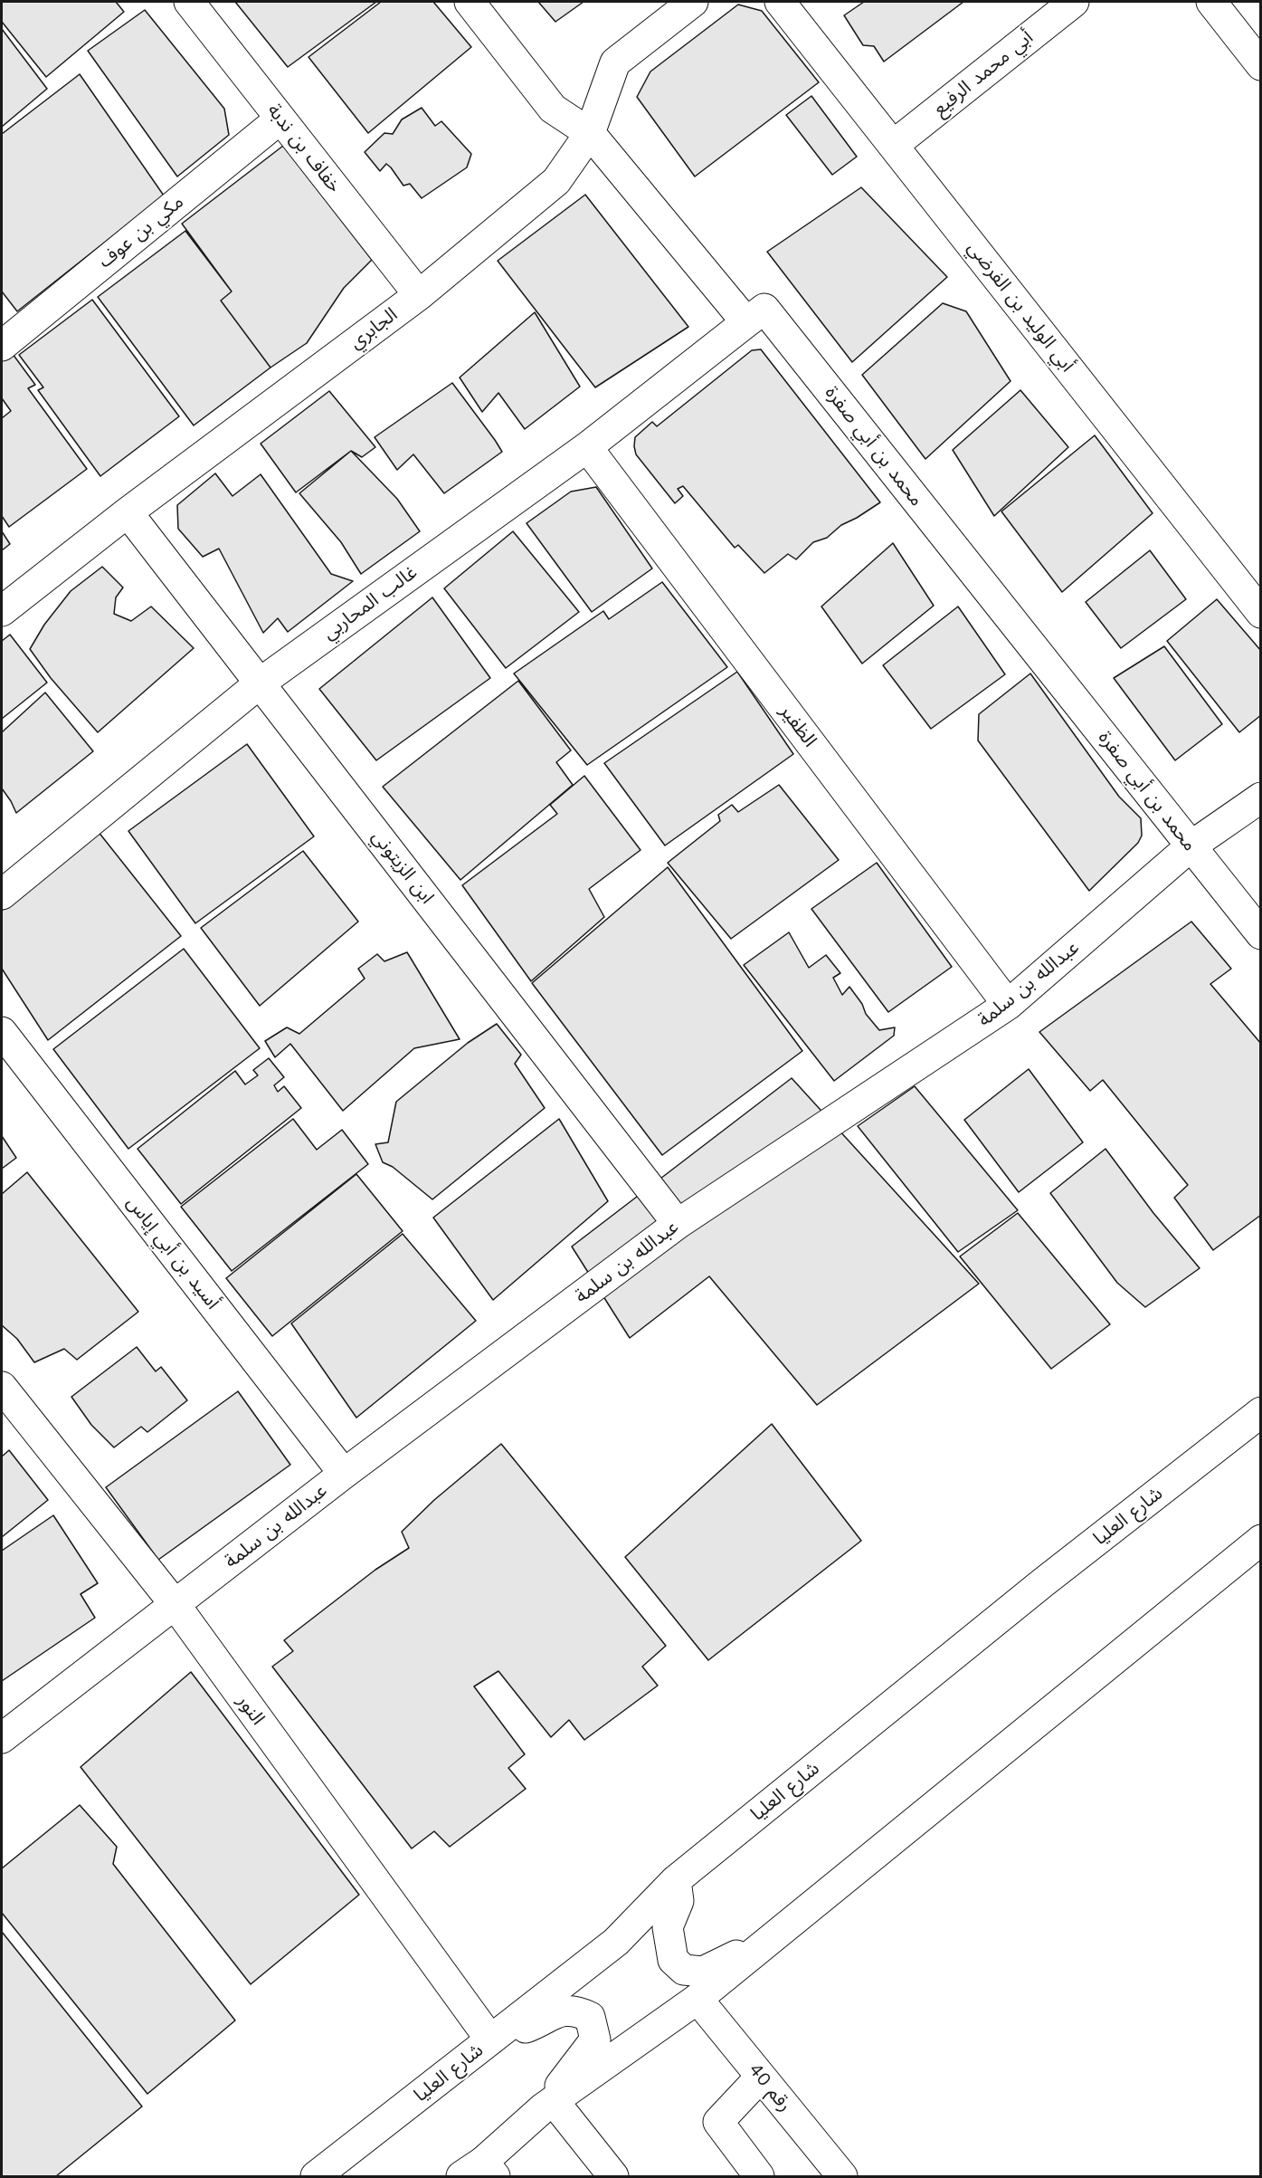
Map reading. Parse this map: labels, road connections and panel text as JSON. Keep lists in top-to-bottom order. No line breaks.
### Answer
{"streets":{"street":["أبي محمد الرفيع","خفاف بن ندبة","مكي بن عوف","أبي الوليد بن الفرضي","الجابري","محمد بن أبي صفرة","غالب المحاربي","الظفير","ابن الزيتوني","عبدالله بن سلمة","أسيد بن أبي إياس","شارع العليا","النور","رقم 40"]},"crossings":[["أبي محمد الرفيع","أبي الوليد بن الفرضي"],["خفاف بن ندبة","مكي بن عوف"],["خفاف بن ندبة","الجابري"],["الجابري","ابن الزيتوني"],["محمد بن أبي صفرة","غالب المحاربي"],["محمد بن أبي صفرة","عبدالله بن سلمة"],["غالب المحاربي","الظفير"],["غالب المحاربي","ابن الزيتوني"],["الظفير","عبدالله بن سلمة"],["ابن الزيتوني","عبدالله بن سلمة"],["عبدالله بن سلمة","أسيد بن أبي إياس"],["عبدالله بن سلمة","النور"],["شارع العليا","النور"]]}
